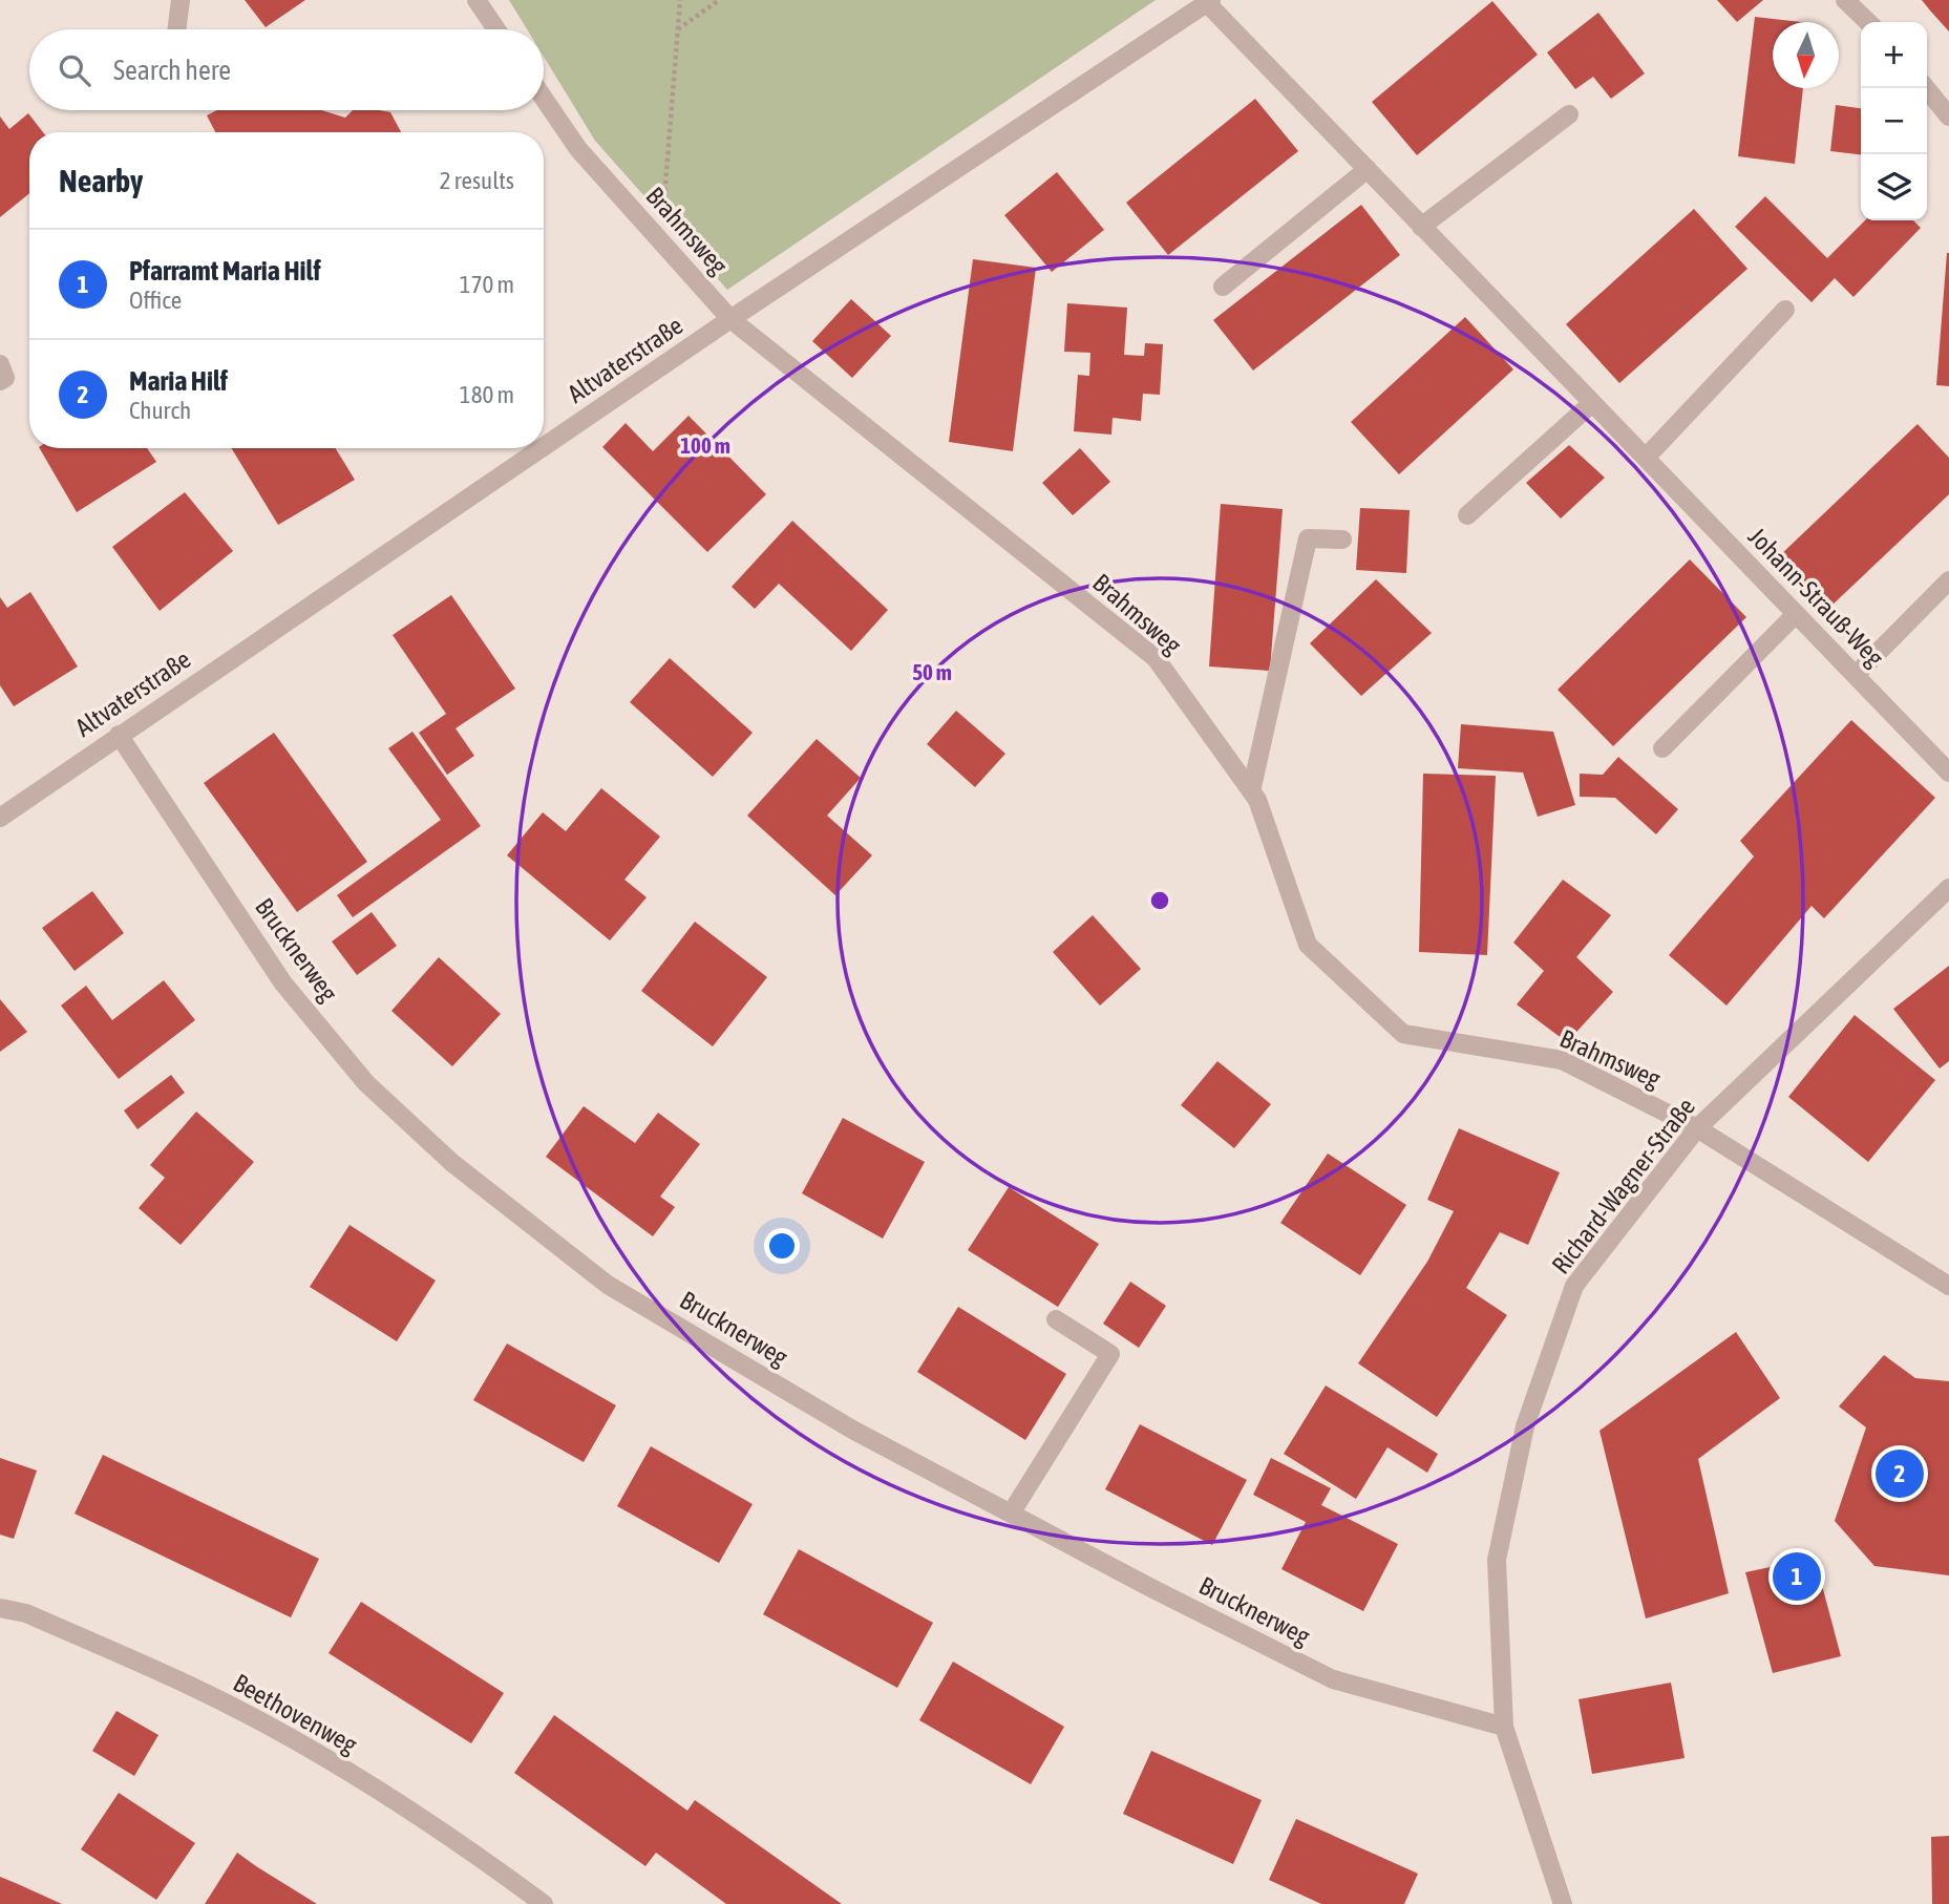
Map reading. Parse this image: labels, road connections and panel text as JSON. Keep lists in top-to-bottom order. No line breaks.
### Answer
{"streets":{"street":["Brahmsweg","Altvaterstraße","Johann-Strauß-Weg","Brucknerweg","Richard-Wagner-Straße","Beethovenweg"]},"crossings":[["Brahmsweg","Altvaterstraße"],["Brahmsweg","Richard-Wagner-Straße"],["Altvaterstraße","Johann-Strauß-Weg"],["Altvaterstraße","Brucknerweg"],["Brucknerweg","Richard-Wagner-Straße"]],"north":"bottom","page":{"map_buttons":["+","−"],"search":"Search here","heading":["Nearby","2 results"],"list":[{"mark":"1","name":"Pfarramt Maria Hilf","note":"Office","value":"170 m"},{"mark":"2","name":"Maria Hilf","note":"Church","value":"180 m"}],"pins":["2","1"]},"rings":["100 m","50 m"]}
